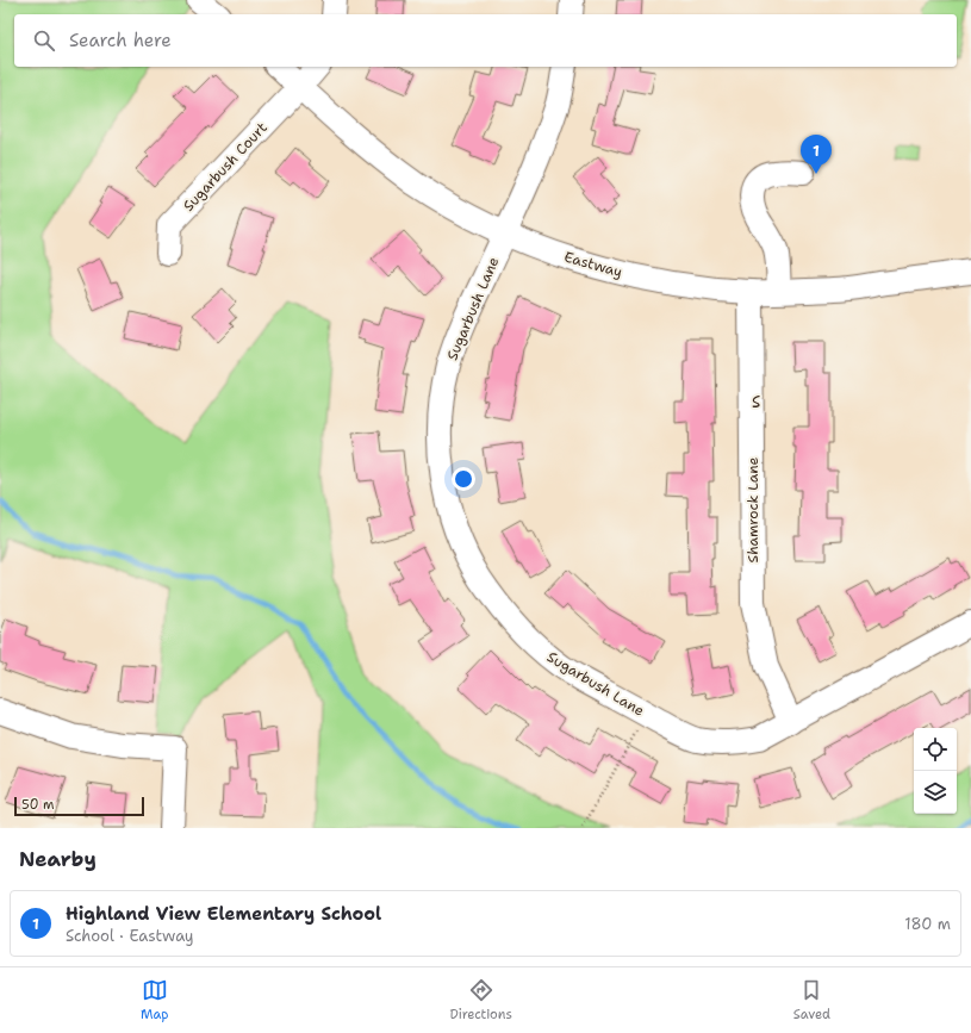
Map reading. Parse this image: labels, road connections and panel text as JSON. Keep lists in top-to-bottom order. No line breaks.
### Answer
{"streets":{"street":["Sugarbush Court","Eastway","Sugarbush Lane","Shamrock Lane"]},"crossings":[["Sugarbush Court","Eastway"],["Eastway","Sugarbush Lane"],["Eastway","Shamrock Lane"],["Sugarbush Lane","Shamrock Lane"]],"districts":["S"],"scale_bar":"50 m","page":{"search":"Search here","pins":"1","scale":"50 m","heading":"Nearby","list":[{"mark":"1","name":"Highland View Elementary School","note":"School · Eastway","value":"180 m"}],"nav":["Map","Directions","Saved"]}}
